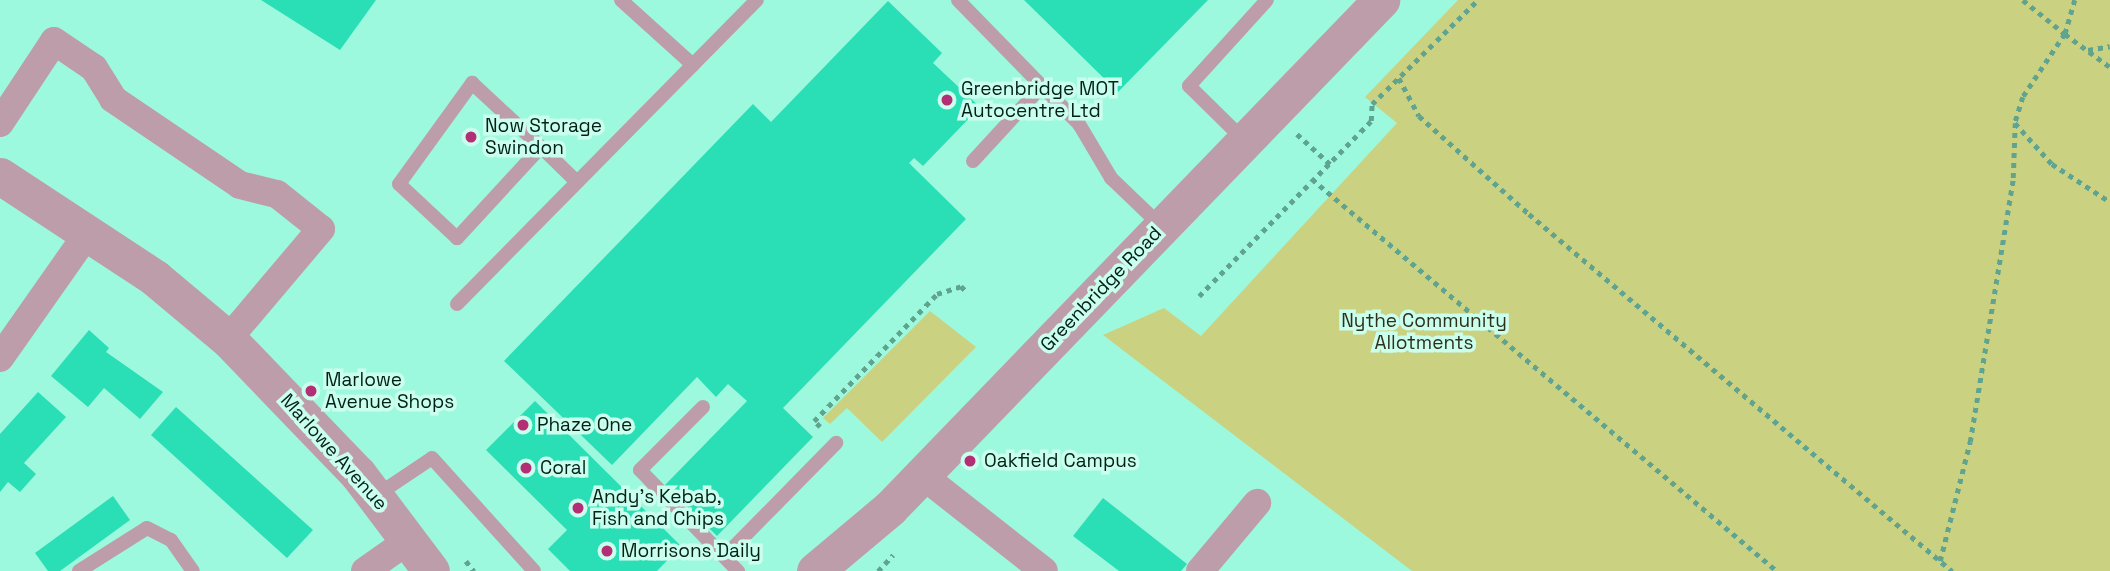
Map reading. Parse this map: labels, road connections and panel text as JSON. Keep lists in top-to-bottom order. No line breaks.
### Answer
{"streets":{"street":["Greenbridge Road","Marlowe Avenue"]},"parks":["Nythe Community Allotments"],"places":["Greenbridge MOT Autocentre Ltd","Now Storage Swindon","Marlowe Avenue Shops","Phaze One","Oakfield Campus","Coral","Andy's Kebab, Fish and Chips","Morrisons Daily"]}
